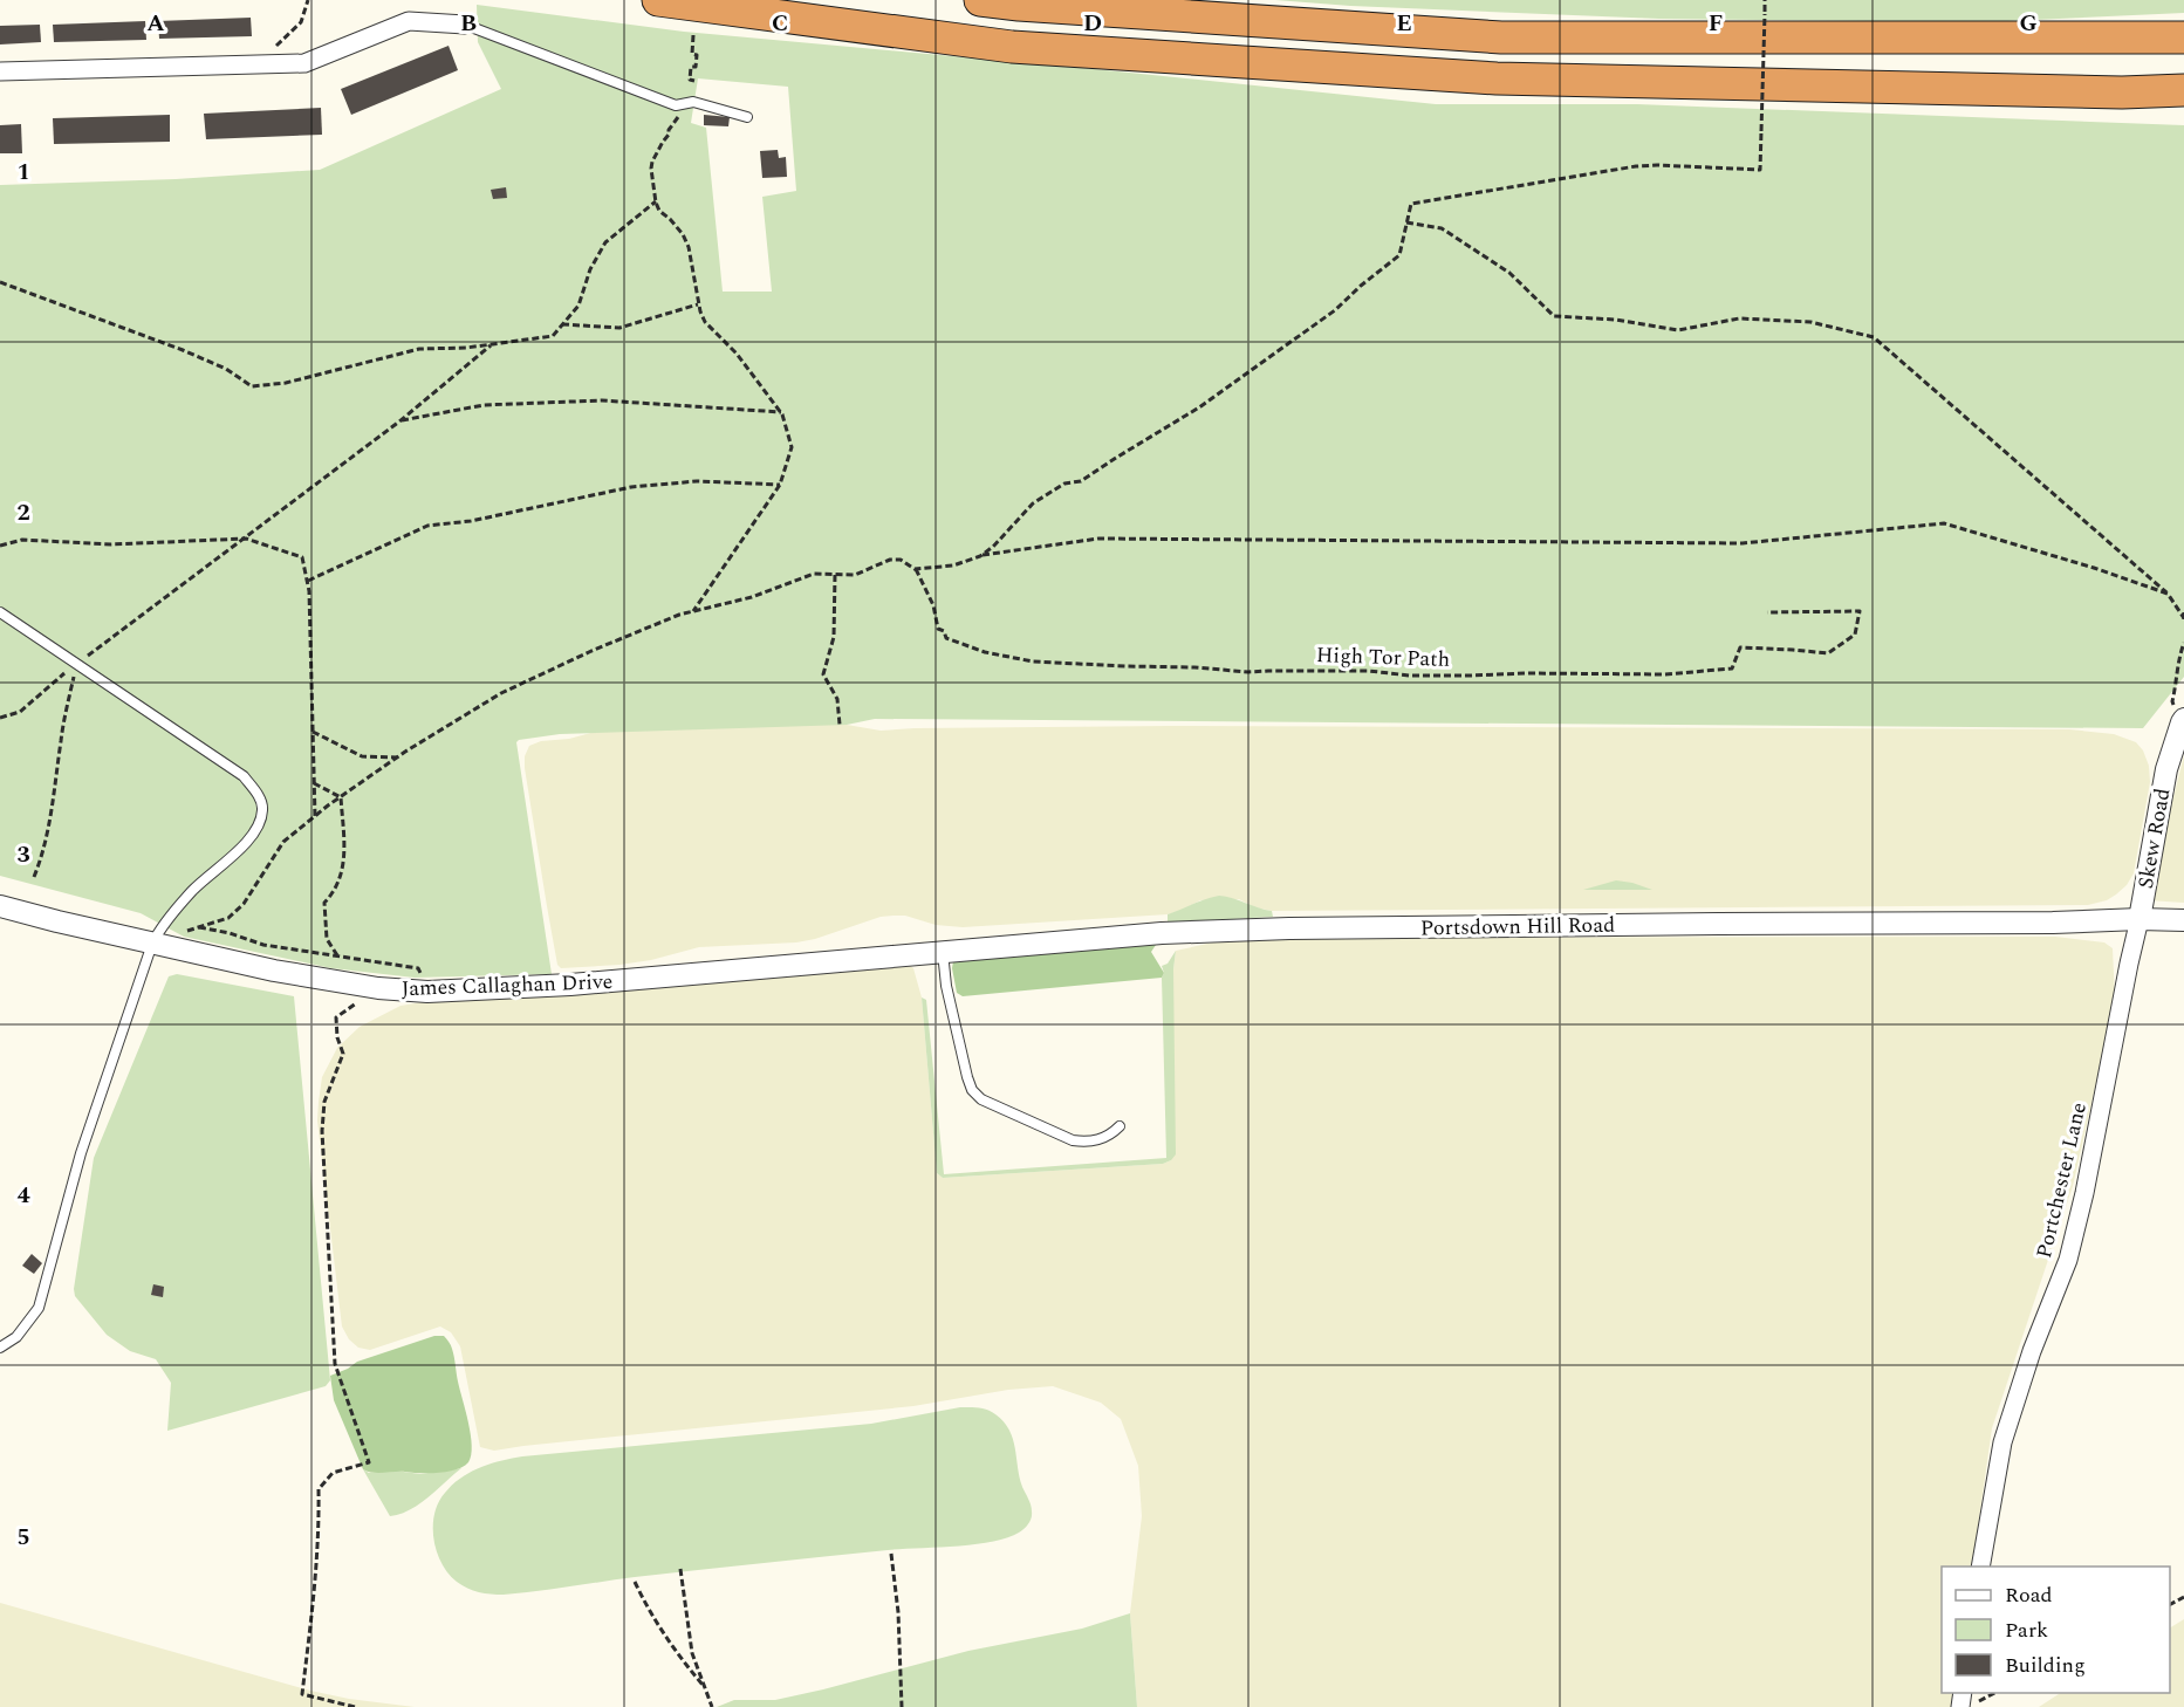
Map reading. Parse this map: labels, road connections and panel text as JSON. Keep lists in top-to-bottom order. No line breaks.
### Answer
{"streets":{"street":["Skew Road","Portsdown Hill Road","James Callaghan Drive","Portchester Lane"],"path":["High Tor Path"]},"crossings":[["Skew Road","Portsdown Hill Road"],["Skew Road","Portchester Lane"],["Portsdown Hill Road","James Callaghan Drive"],["Portsdown Hill Road","Portchester Lane"]],"legend":["Road","Park","Building"],"grid":{"columns":["A","B","C","D","E","F","G"],"rows":["1","2","3","4","5"]}}
